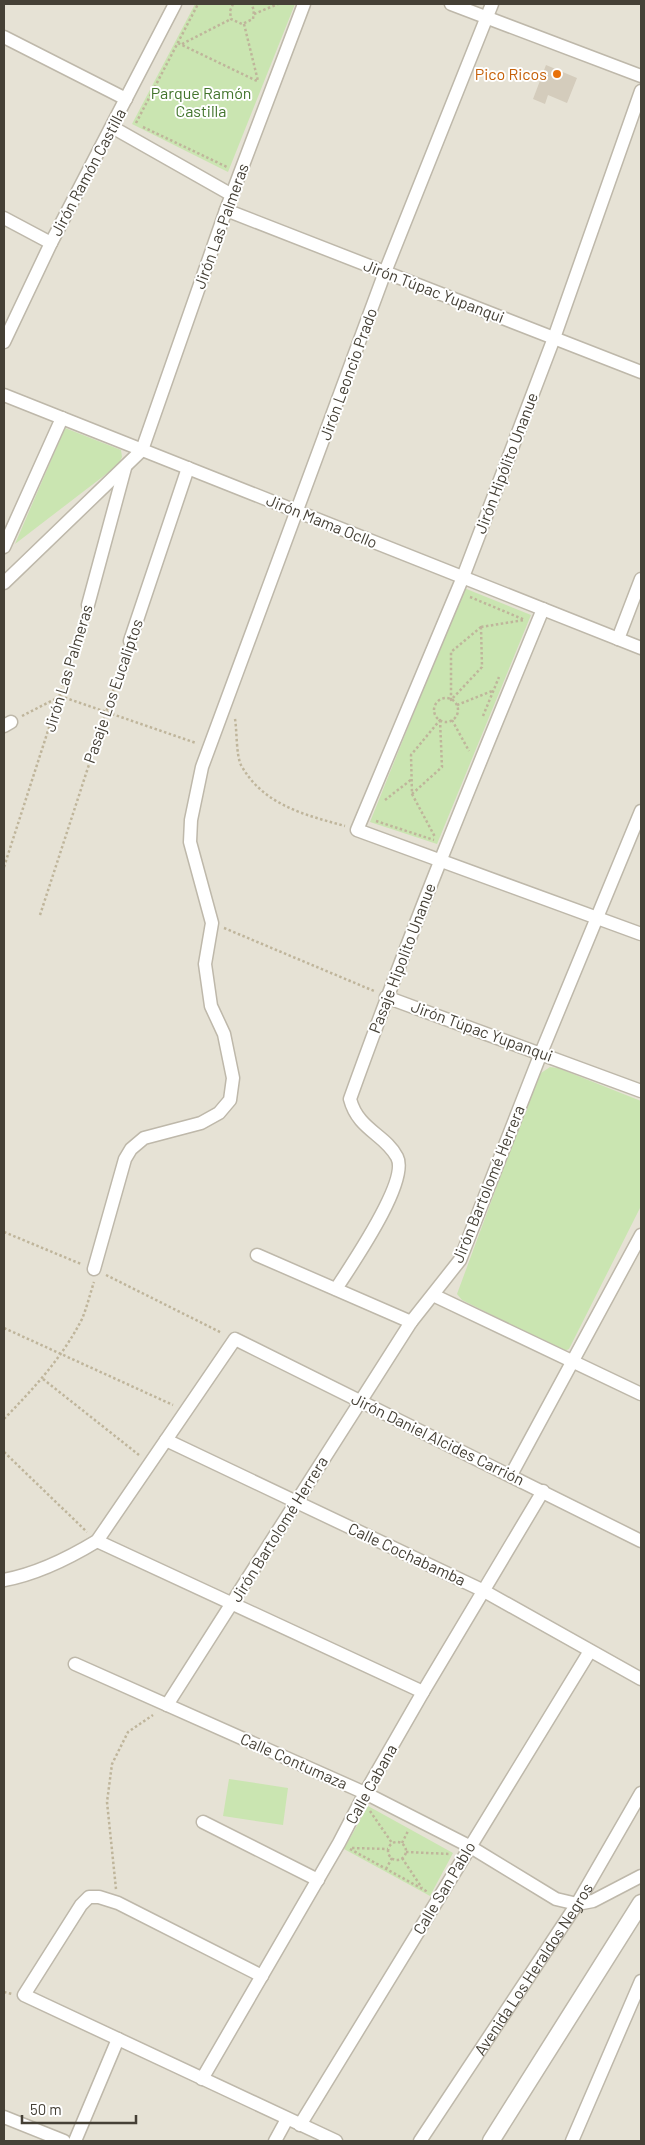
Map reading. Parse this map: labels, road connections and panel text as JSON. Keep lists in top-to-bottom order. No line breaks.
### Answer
{"streets":{"street":["Jirón Ramón Castilla","Jirón Las Palmeras","Jirón Túpac Yupanqui","Jirón Leoncio Prado","Jirón Hipólito Unanue","Jirón Mama Ocllo","Pasaje Los Eucaliptos","Pasaje Hipolito Unanue","Jirón Bartolomé Herrera","Jirón Daniel Alcides Carrión","Calle Cochabamba","Calle Contumaza","Calle Cabana","Calle San Pablo","Avenida Los Heraldos Negros"]},"crossings":[["Jirón Las Palmeras","Jirón Túpac Yupanqui"],["Jirón Las Palmeras","Jirón Mama Ocllo"],["Jirón Túpac Yupanqui","Jirón Leoncio Prado"],["Jirón Túpac Yupanqui","Jirón Hipólito Unanue"],["Jirón Túpac Yupanqui","Pasaje Hipolito Unanue"],["Jirón Túpac Yupanqui","Jirón Bartolomé Herrera"],["Jirón Leoncio Prado","Jirón Mama Ocllo"],["Jirón Hipólito Unanue","Jirón Mama Ocllo"],["Jirón Mama Ocllo","Pasaje Los Eucaliptos"],["Jirón Mama Ocllo","Pasaje Hipolito Unanue"],["Jirón Bartolomé Herrera","Jirón Daniel Alcides Carrión"],["Jirón Bartolomé Herrera","Calle Cochabamba"],["Jirón Bartolomé Herrera","Calle Contumaza"],["Jirón Daniel Alcides Carrión","Calle Cabana"],["Calle Cochabamba","Calle Cabana"],["Calle Cochabamba","Calle San Pablo"],["Calle Contumaza","Calle Cabana"],["Calle Contumaza","Calle San Pablo"],["Calle Contumaza","Avenida Los Heraldos Negros"]],"parks":["Parque Ramón Castilla"],"places":["Pico Ricos"],"scale_bar":"50 m"}
